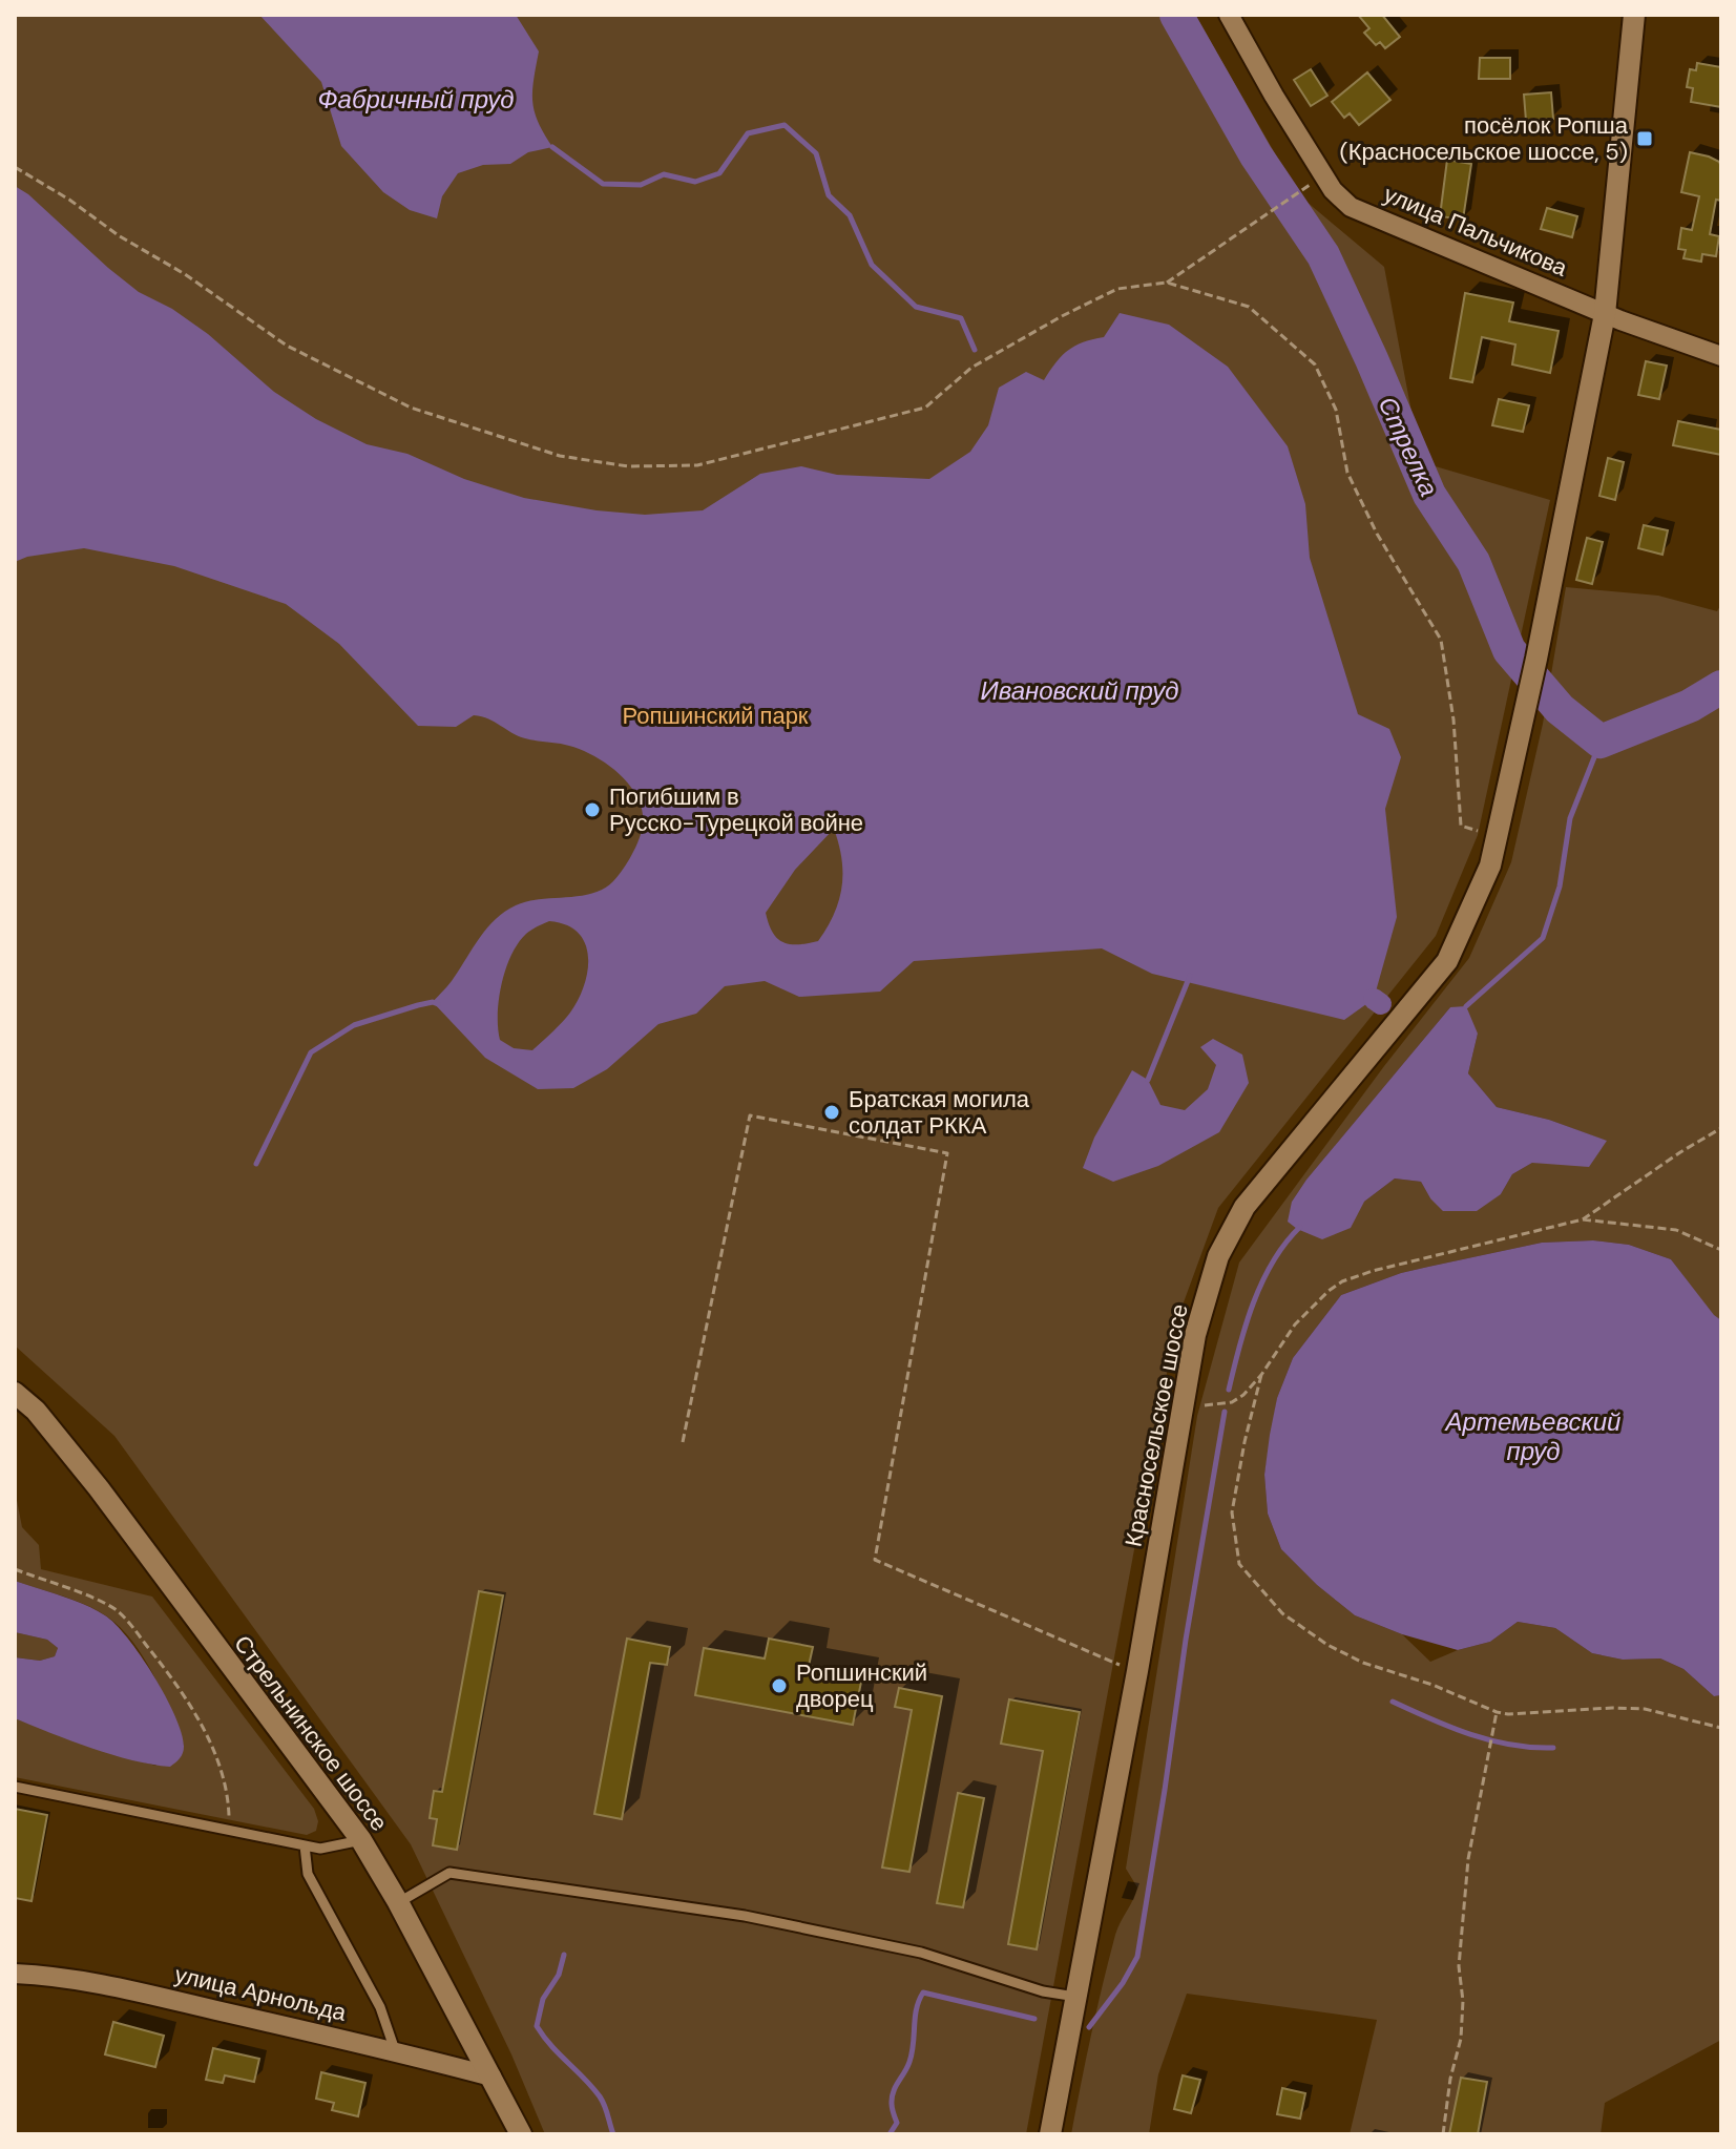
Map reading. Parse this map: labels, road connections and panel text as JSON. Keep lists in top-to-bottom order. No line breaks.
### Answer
{"streets":{"main road":["Красносельское шоссе","Стрельнинское шоссе"],"street":["улица Пальчикова","улица Арнольда"]},"crossings":[["улица Пальчикова","Красносельское шоссе"],["Стрельнинское шоссе","улица Арнольда"]],"water":["Фабричный пруд","Стрелка","Ивановский пруд","Артемьевский пруд"],"parks":["Ропшинский парк"],"places":{"transit":["посёлок Ропша (Красносельское шоссе, 5)"],"other":["Погибшим в Русско-Турецкой войне","Братская могила солдат РККА","Ропшинский дворец"]}}
